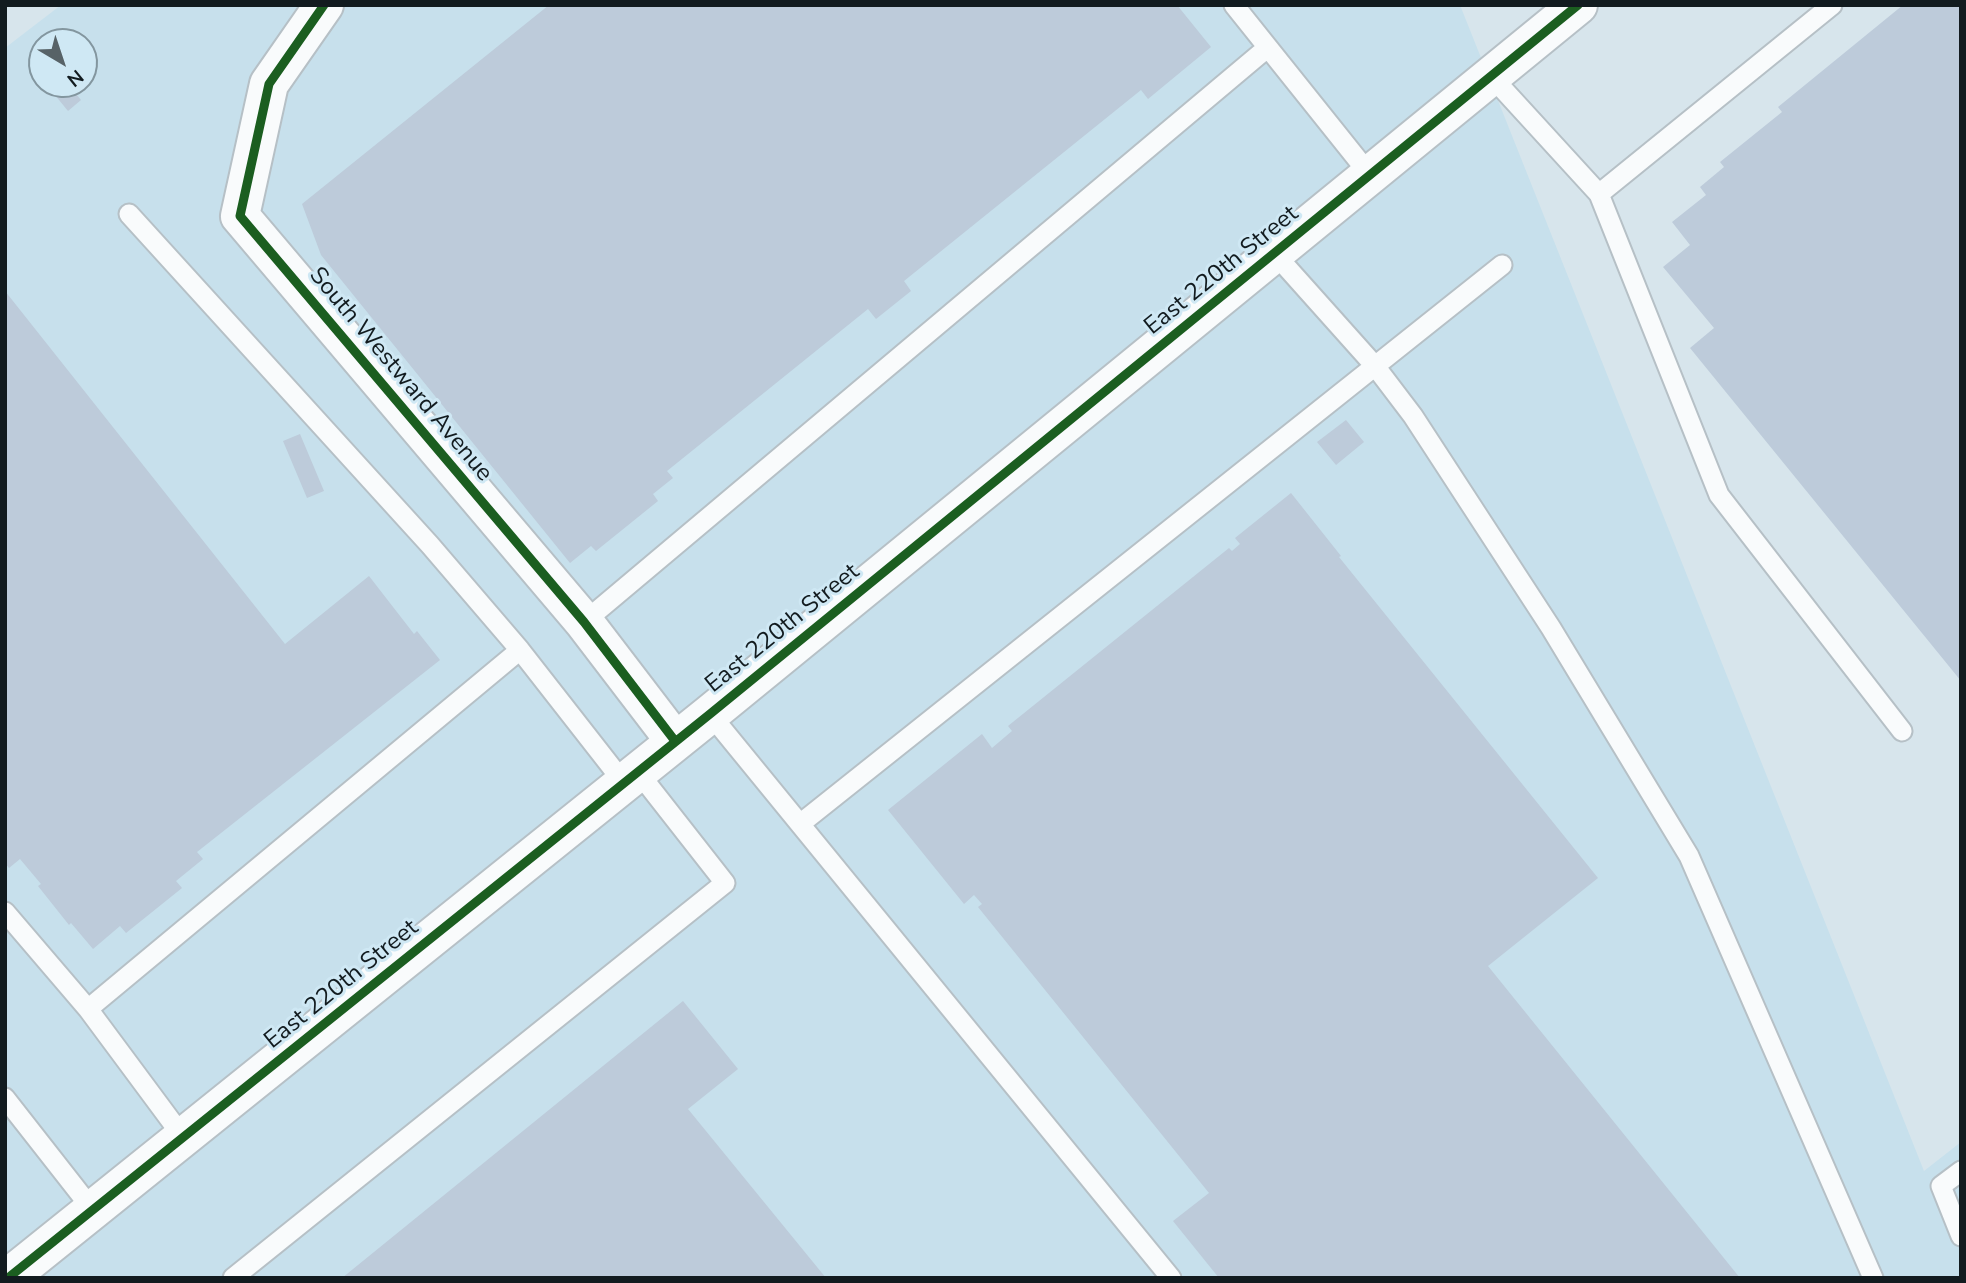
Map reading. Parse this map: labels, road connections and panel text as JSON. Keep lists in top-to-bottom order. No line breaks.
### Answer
{"streets":{"street":["East 220th Street","South Westward Avenue"]},"crossings":[["East 220th Street","South Westward Avenue"]],"north":"bottom right"}
